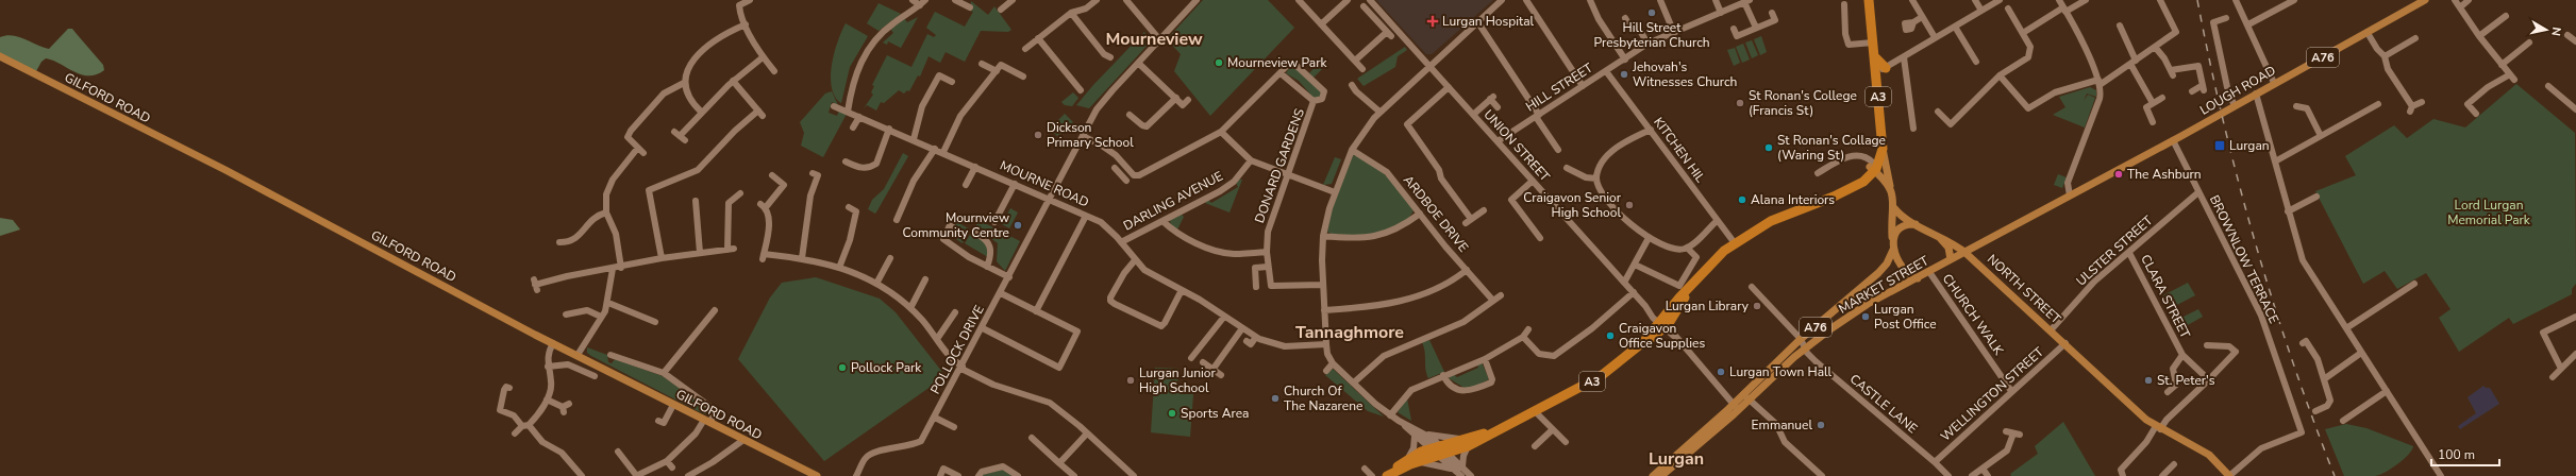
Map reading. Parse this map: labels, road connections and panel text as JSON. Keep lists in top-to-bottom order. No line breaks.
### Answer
{"streets":{"highway":["A3"],"main road":["A76","LOUGH ROAD","GILFORD ROAD","MARKET STREET","NORTH STREET"],"street":["HILL STREET","UNION STREET","KITCHEN HIL","DONARD GARDENS","MOURNE ROAD","DARLING AVENUE","ARDBOE DRIVE","ULSTER STREET","BROWNLOW TERRACE","CLARA STREET","CHURCH WALK","POLLOCK DRIVE","WELLINGTON STREET","CASTLE LANE"]},"crossings":[["A76","UNION STREET"],["A76","MARKET STREET"],["A76","NORTH STREET"],["A76","CHURCH WALK"],["HILL STREET","UNION STREET"],["HILL STREET","KITCHEN HIL"],["LOUGH ROAD","BROWNLOW TERRACE"],["LOUGH ROAD","MARKET STREET"],["LOUGH ROAD","NORTH STREET"],["A3","UNION STREET"],["A3","KITCHEN HIL"],["UNION STREET","MARKET STREET"],["MOURNE ROAD","DARLING AVENUE"],["MOURNE ROAD","POLLOCK DRIVE"],["ULSTER STREET","BROWNLOW TERRACE"],["ULSTER STREET","NORTH STREET"],["ULSTER STREET","CLARA STREET"],["BROWNLOW TERRACE","NORTH STREET"],["MARKET STREET","NORTH STREET"],["MARKET STREET","CHURCH WALK"],["MARKET STREET","CASTLE LANE"],["NORTH STREET","CHURCH WALK"],["NORTH STREET","WELLINGTON STREET"],["CHURCH WALK","WELLINGTON STREET"],["WELLINGTON STREET","CASTLE LANE"]],"districts":["Mourneview","Tannaghmore","Lurgan"],"parks":["Lord Lurgan Memorial Park"],"places":{"other":["Hill Street Presbyterian Church","Mourneview Park","Jehovah's Witnesses Church","St Ronan's College (Francis St)","Dickson Primary School","St Ronan's Collage (Waring St)","The Ashburn","Alana Interiors","Craigavon Senior High School","Mournview Community Centre","Lurgan Library","Lurgan Post Office","Craigavon Office Supplies","Pollock Park","Lurgan Town Hall","Lurgan Junior High School","St. Peter's","Church Of The Nazarene","Sports Area","Emmanuel"],"health":["Lurgan Hospital"],"transit":["Lurgan"]},"scale_bar":"100 m","north":"right"}
